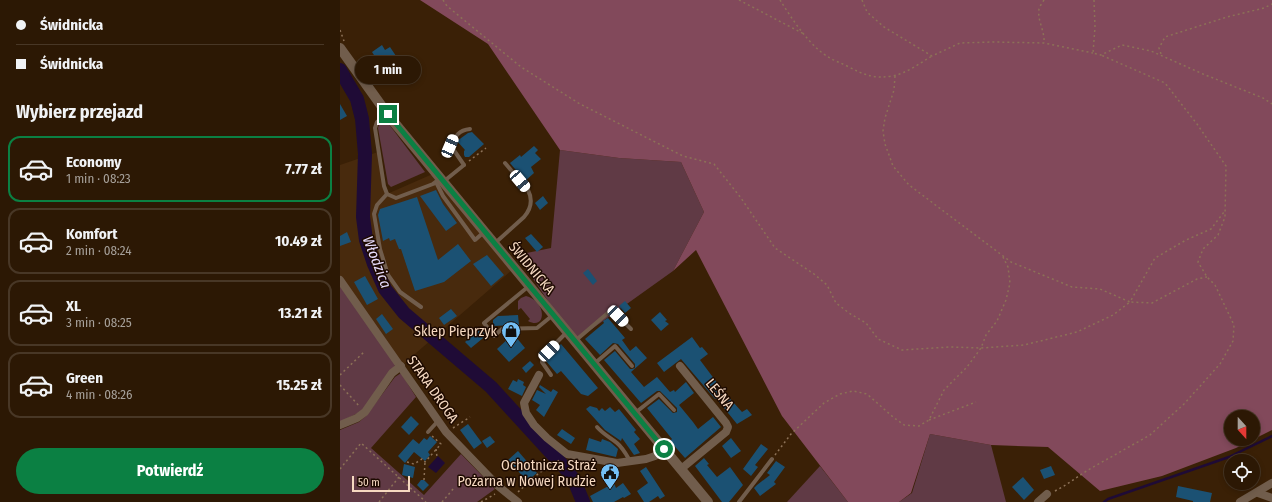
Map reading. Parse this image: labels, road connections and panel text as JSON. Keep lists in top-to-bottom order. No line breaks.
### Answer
{"streets":{"street":["ŚWIDNICKA","STARA DROGA","LEŚNA"]},"crossings":[["ŚWIDNICKA","LEŚNA"]],"water":["Włodzica"],"places":{"shop":["Sklep Pieprzyk"],"public building":["Ochotnicza Straż Pożarna w Nowej Rudzie"]},"scale_bar":"50 m","north":"bottom","page":{"banner":["Świdnicka","Świdnicka"],"bubble":"1 min","heading":"Wybierz przejazd","list":[{"name":"Economy","note":"1 min · 08:23","value":"7.77 zł"},{"name":"Komfort","note":"2 min · 08:24","value":"10.49 zł"},{"name":"XL","note":"3 min · 08:25","value":"13.21 zł"},{"name":"Green","note":"4 min · 08:26","value":"15.25 zł"}],"buttons":"Potwierdź","scale":"50 m"}}
